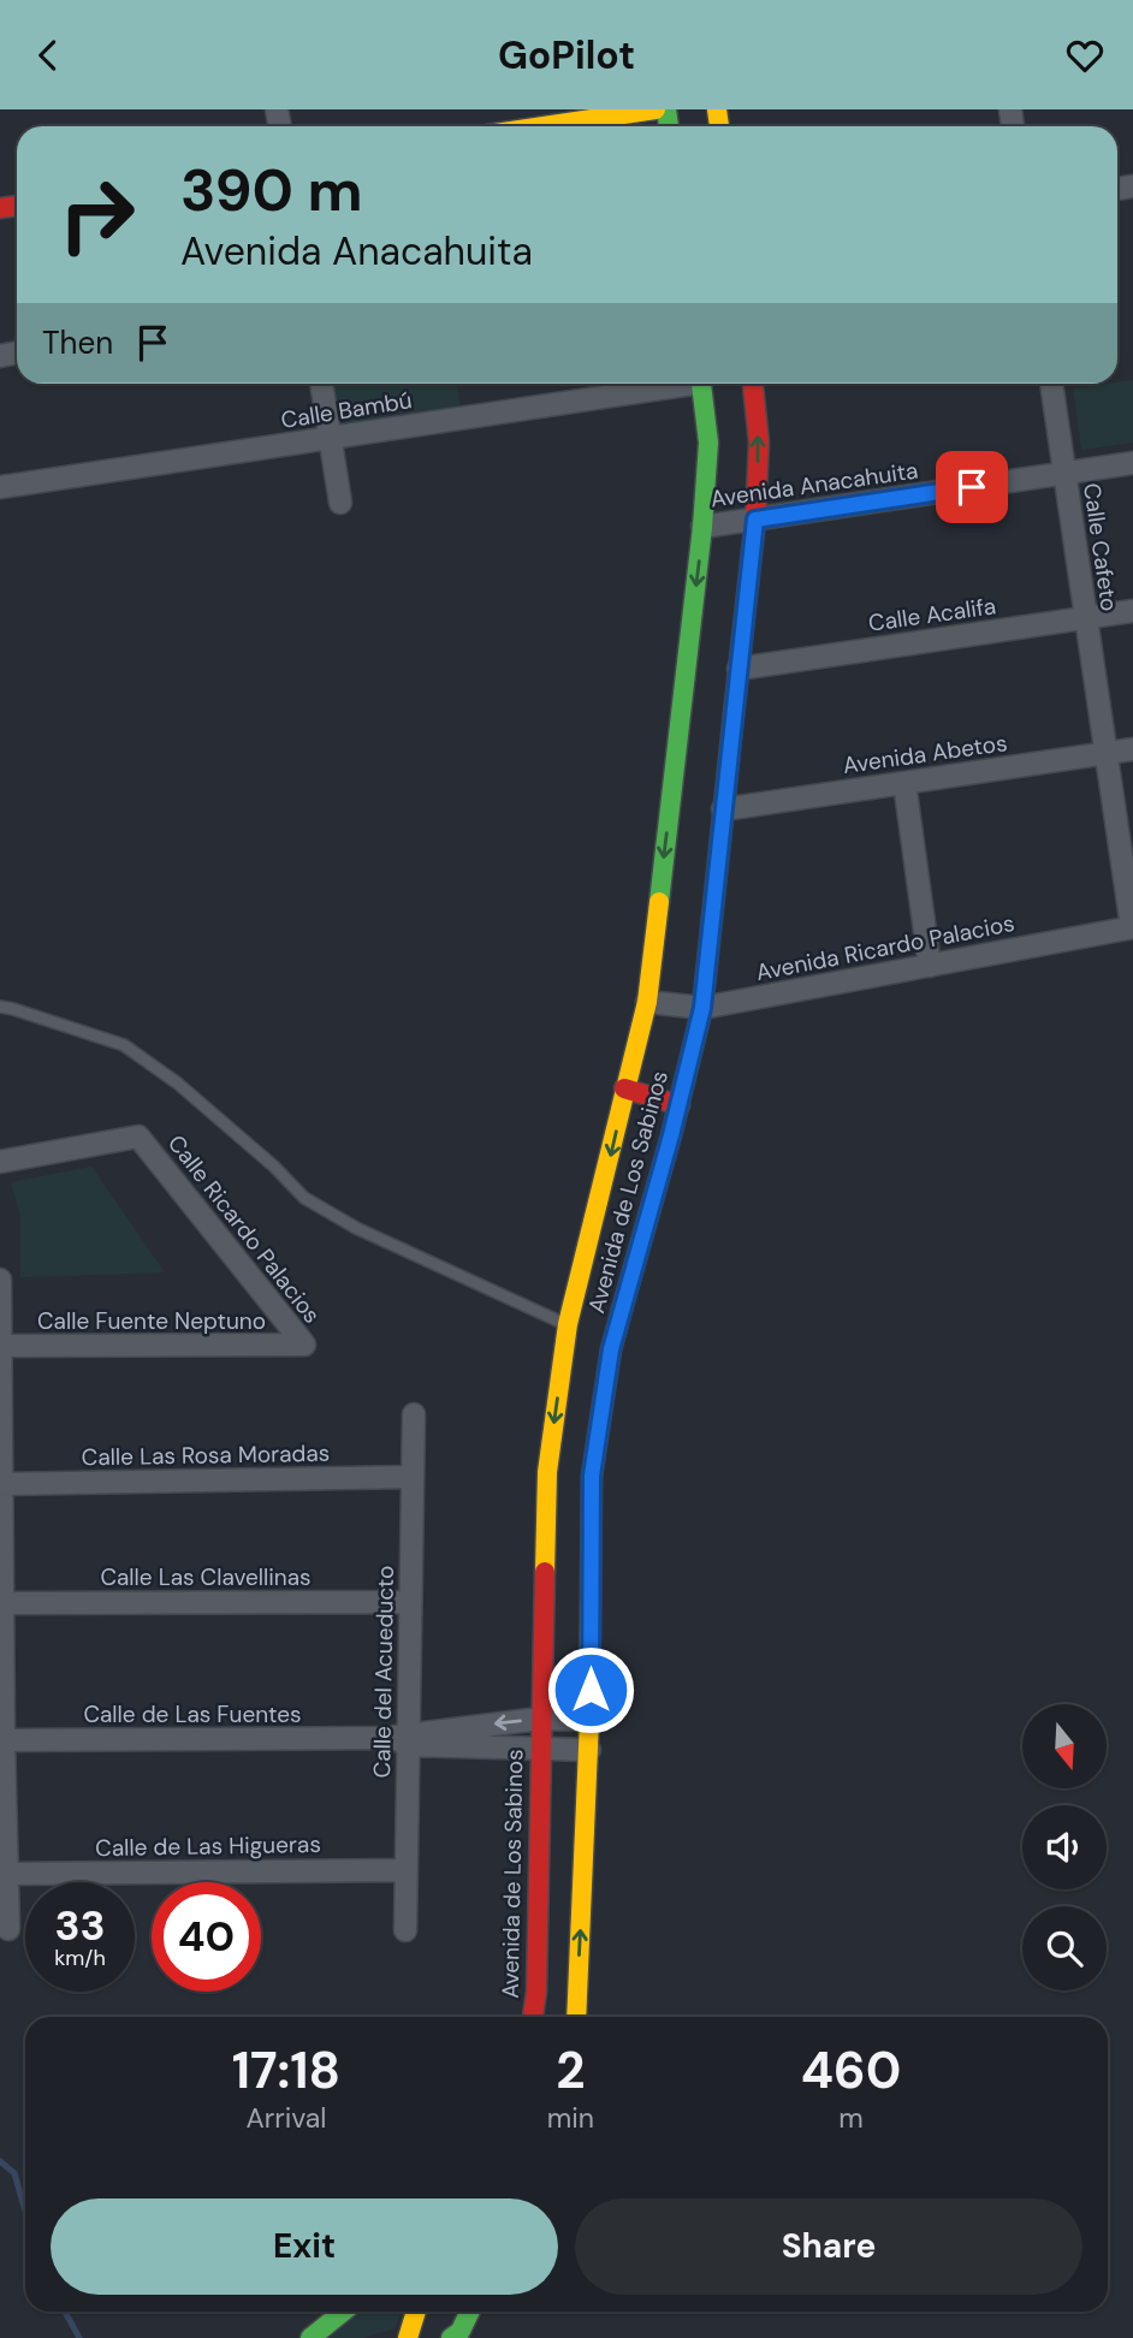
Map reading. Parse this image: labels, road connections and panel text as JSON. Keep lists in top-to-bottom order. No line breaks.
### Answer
{"streets":{"street":["Calle Bambú","Avenida Anacahuita","Calle Cafeto","Calle Acalifa","Avenida Abetos","Avenida Ricardo Palacios","Avenida de Los Sabinos","Calle Ricardo Palacios","Calle Fuente Neptuno","Calle Las Rosa Moradas","Calle Las Clavellinas","Calle del Acueducto","Calle de Las Fuentes","Calle de Las Higueras"]},"crossings":[["Avenida Anacahuita","Calle Cafeto"],["Avenida Anacahuita","Avenida de Los Sabinos"],["Calle Cafeto","Calle Acalifa"],["Calle Cafeto","Avenida Abetos"],["Calle Cafeto","Avenida Ricardo Palacios"],["Calle Acalifa","Avenida de Los Sabinos"],["Avenida Abetos","Avenida de Los Sabinos"],["Avenida Ricardo Palacios","Avenida de Los Sabinos"],["Calle Ricardo Palacios","Calle Fuente Neptuno"],["Calle Las Rosa Moradas","Calle del Acueducto"],["Calle Las Clavellinas","Calle del Acueducto"],["Calle del Acueducto","Calle de Las Fuentes"],["Calle del Acueducto","Calle de Las Higueras"]],"north":"bottom","page":{"header":"GoPilot","turn":["390 m","Avenida Anacahuita"],"then":"Then","speed":"33 km/h","limit":"40","eta":["17:18","Arrival","2","min","460","m"],"buttons":["Exit","Share"]}}
